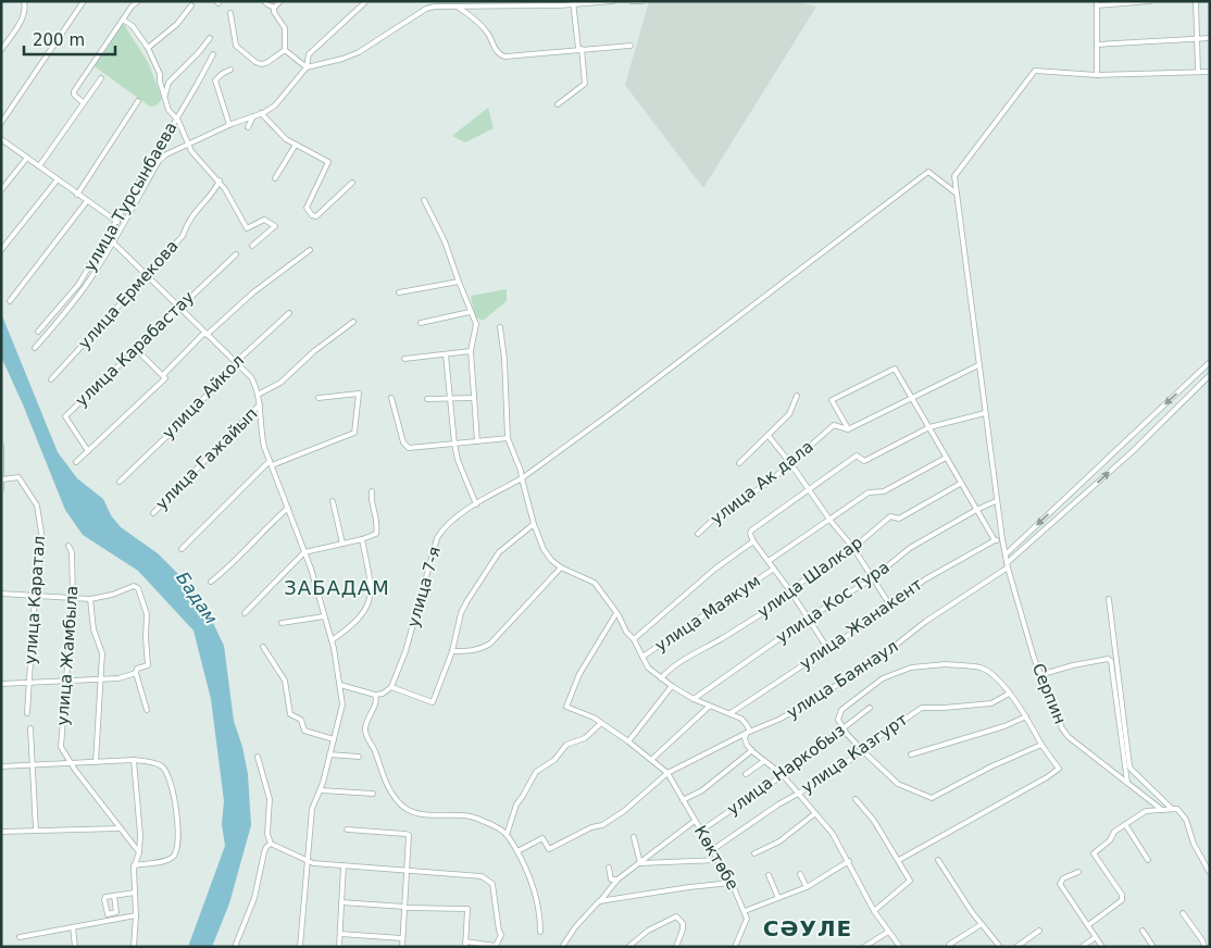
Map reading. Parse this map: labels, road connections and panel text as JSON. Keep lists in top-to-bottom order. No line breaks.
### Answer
{"streets":{"street":["улица Турсынбаева","улица Ермекова","улица Карабастау","улица Айкол","улица Гажайып","улица Ак дала","улица Шалкар","улица 7-я","улица Каратал","улица Кос Тура","улица Маякум","улица Жанакент","улица Жамбыла","улица Баянаул","Серпин","улица Казгурт","улица Наркобыз","Көктөбе"]},"crossings":[["улица Ак дала","Серпин"],["улица 7-я","Серпин"],["улица Кос Тура","Серпин"],["улица Баянаул","Серпин"],["улица Баянаул","Көктөбе"],["улица Казгурт","Көктөбе"],["улица Наркобыз","Көктөбе"]],"districts":["ЗАБАДАМ","СӘУЛЕ"],"water":["Бадам"],"scale_bar":"200 m"}
